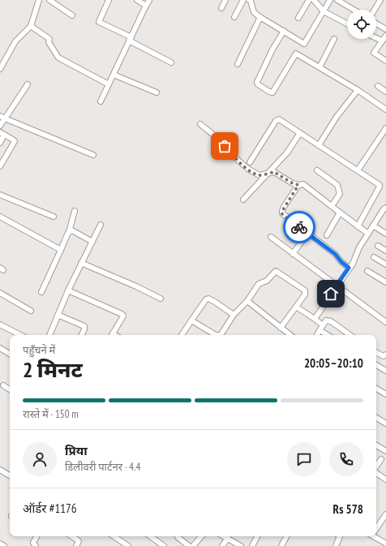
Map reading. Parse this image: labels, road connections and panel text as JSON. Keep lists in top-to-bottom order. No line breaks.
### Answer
{"page":{"heading":["2 मिनट","पहुँचने में","20:05–20:10"],"panel":["प्रिया","डिलीवरी पार्टनर · 4.4","ऑर्डर #1176","Rs 578"],"bar":"रास्ते में · 150 m"}}
